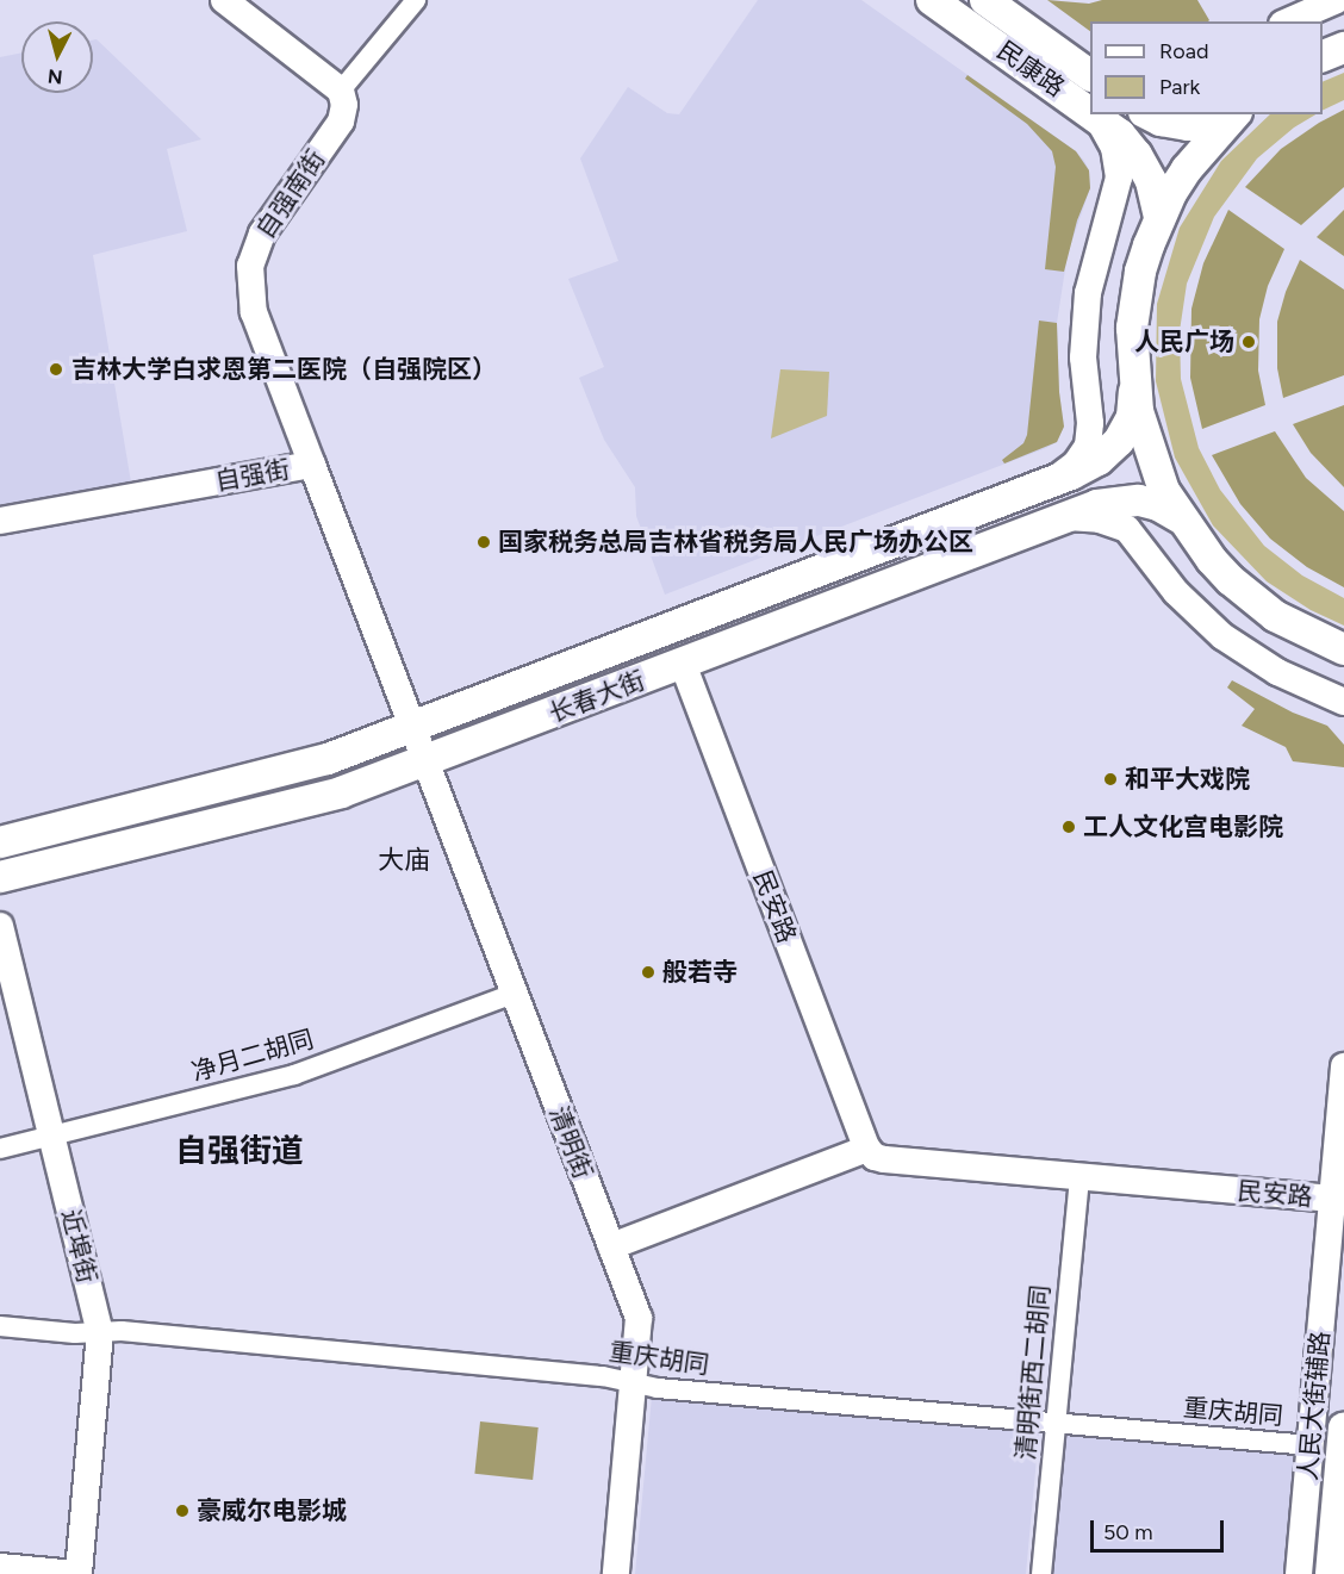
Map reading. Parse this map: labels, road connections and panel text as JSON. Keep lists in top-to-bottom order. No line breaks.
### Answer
{"streets":{"main road":["民康路","长春大街"],"street":["自强南街","自强街","民安路","净月二胡同","清明街","近埠街","重庆胡同","清明街西二胡同","人民大街辅路"]},"crossings":[["自强南街","自强街"],["自强街","长春大街"],["自强街","清明街"],["长春大街","民安路"],["长春大街","清明街"],["民安路","清明街西二胡同"],["民安路","人民大街辅路"],["净月二胡同","清明街"],["净月二胡同","近埠街"],["清明街","重庆胡同"],["近埠街","重庆胡同"],["重庆胡同","清明街西二胡同"],["重庆胡同","人民大街辅路"]],"districts":["大庙","自强街道"],"places":["人民广场","吉林大学白求恩第二医院（自强院区）","国家税务总局吉林省税务局人民广场办公区","和平大戏院","工人文化宫电影院","般若寺","豪威尔电影城"],"legend":["Road","Park"],"scale_bar":"50 m","north":"bottom"}
